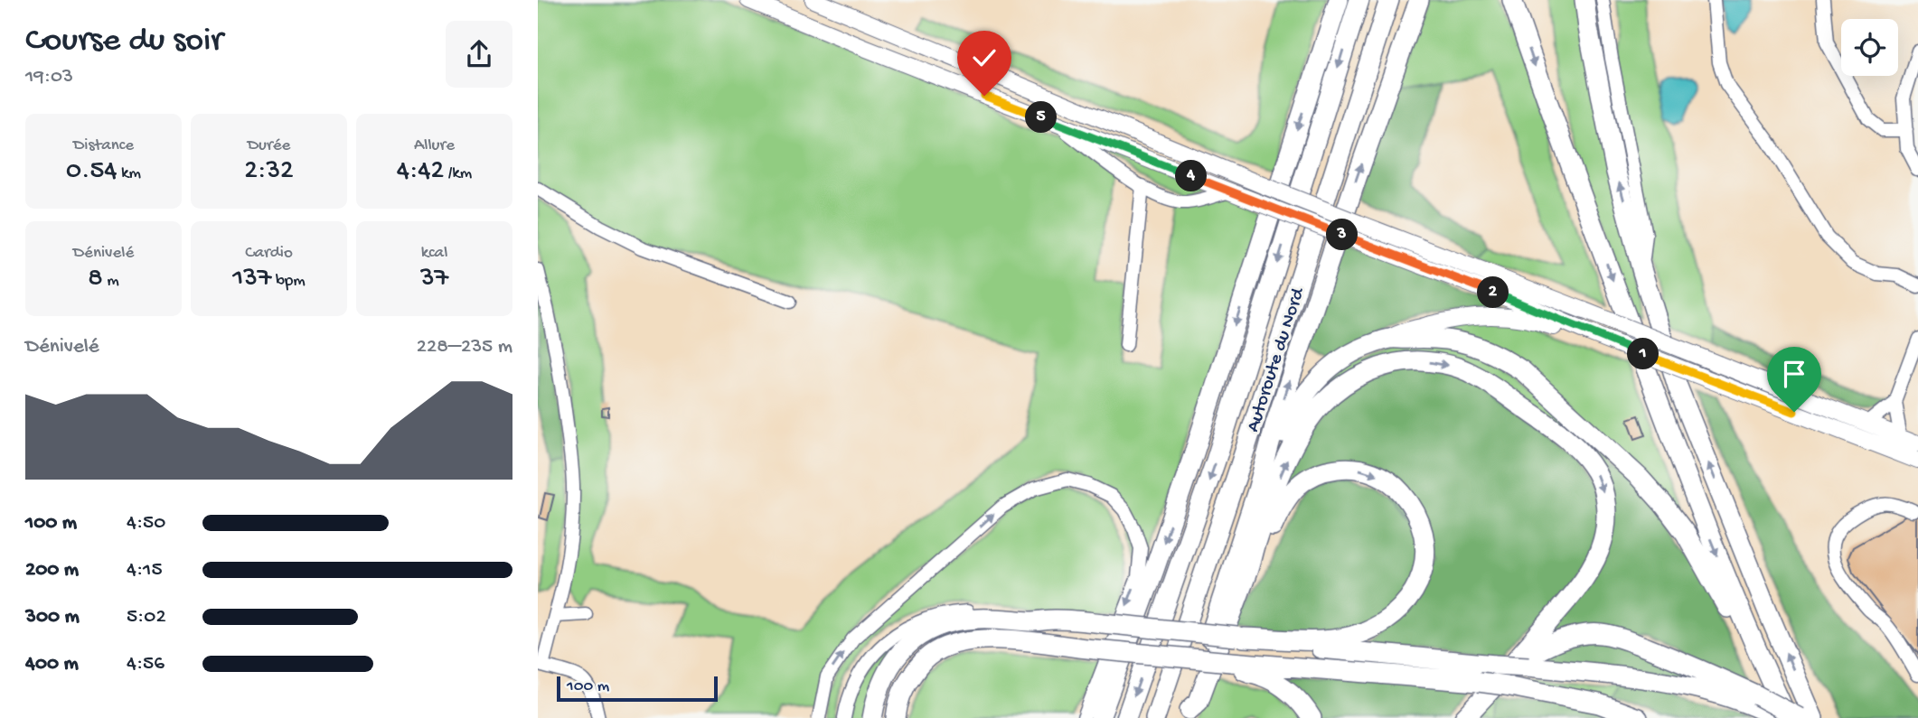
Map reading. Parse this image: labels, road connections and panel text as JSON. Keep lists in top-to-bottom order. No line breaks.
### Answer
{"streets":{"highway":["Autoroute du Nord"]},"scale_bar":"100 m","page":{"heading":["Course du soir","19:03"],"pins":["5","4","3","2","1"],"stats":[["Distance","0.54 km"],["Durée","2:32"],["Allure","4:42 /km"],["Dénivelé","8 m"],["Cardio","137 bpm"],["kcal","37"]],"chart":["Dénivelé","228–235 m"],"list":[{"name":"100 m","note":"4:50"},{"name":"200 m","note":"4:15"},{"name":"300 m","note":"5:02"},{"name":"400 m","note":"4:56"}],"scale":"100 m"}}
